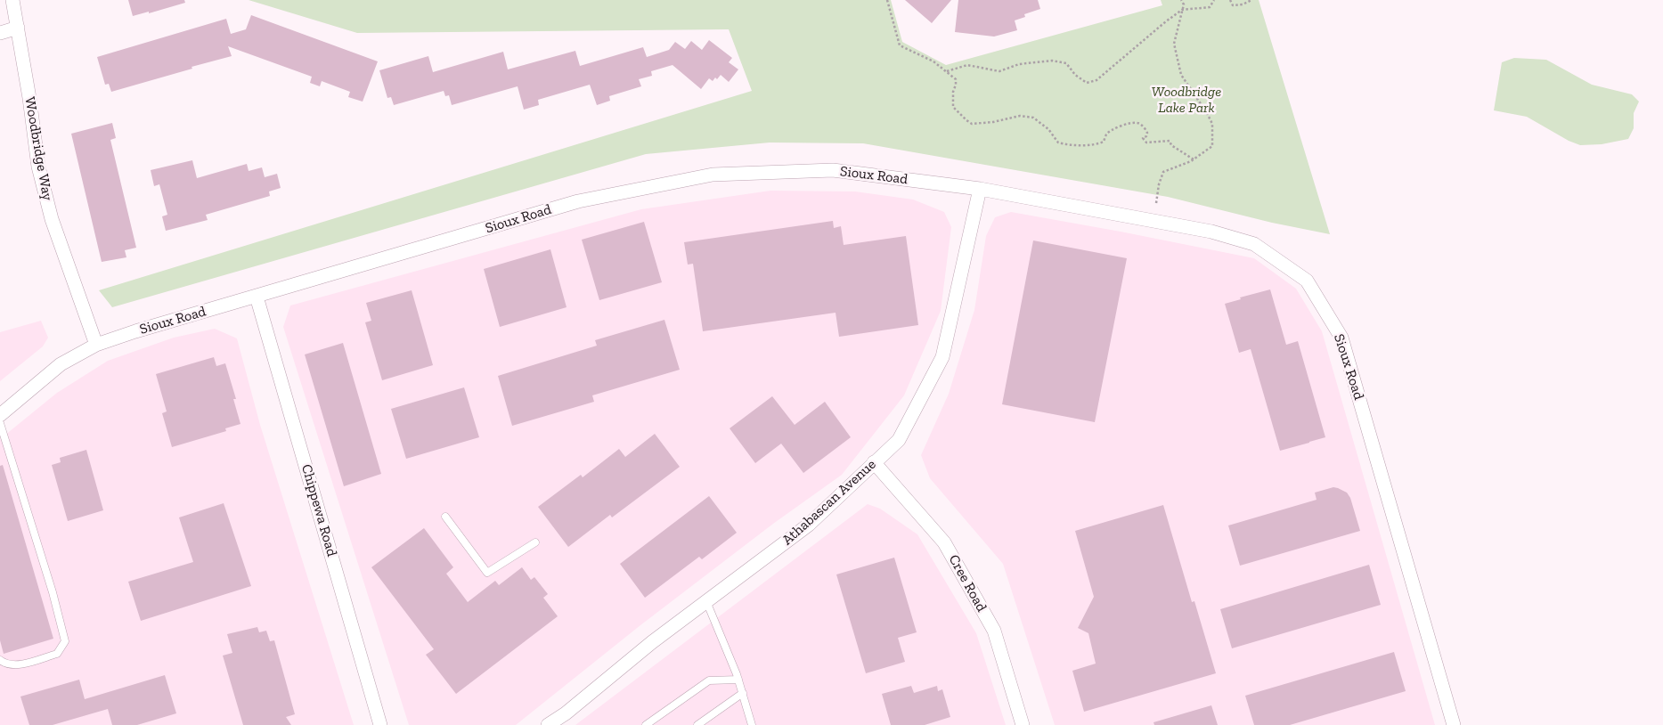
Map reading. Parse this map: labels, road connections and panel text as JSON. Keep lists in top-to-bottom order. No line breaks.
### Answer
{"streets":{"street":["Woodbridge Way","Sioux Road","Athabascan Avenue","Chippewa Road","Cree Road"]},"crossings":[["Woodbridge Way","Sioux Road"],["Sioux Road","Athabascan Avenue"],["Sioux Road","Chippewa Road"],["Athabascan Avenue","Cree Road"]],"parks":["Woodbridge Lake Park"]}
